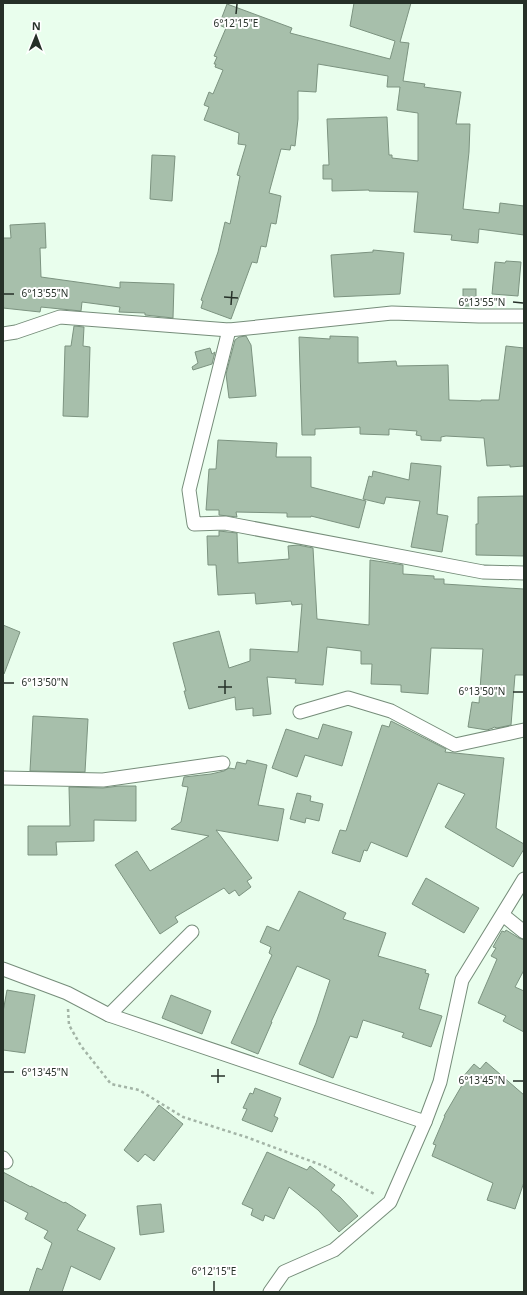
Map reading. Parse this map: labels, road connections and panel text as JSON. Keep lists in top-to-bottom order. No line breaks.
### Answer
{"north":"top","coordinates":["6°12'15\"E","6°13'55\"N","6°13'50\"N","6°13'45\"N"]}
